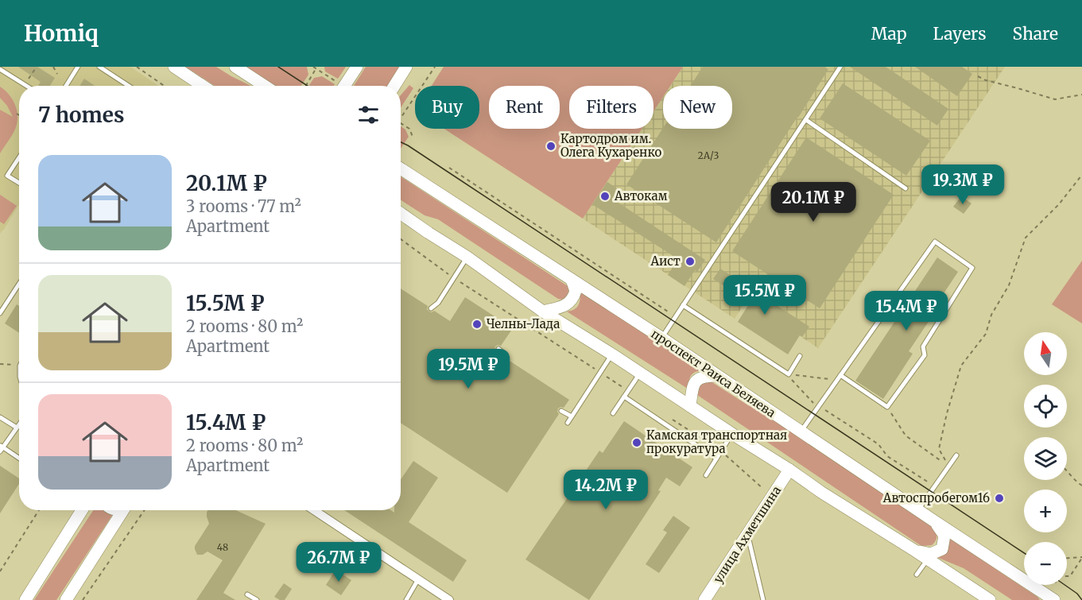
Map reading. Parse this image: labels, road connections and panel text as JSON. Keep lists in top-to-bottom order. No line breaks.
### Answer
{"streets":{"street":["проспект Раиса Беляева","улица Ахметшина"]},"places":["Картодром им. Олега Кухаренко","Автокам","Аист","Челны-Лада","Камская транспортная прокуратура","Автоспробегом16"],"house_numbers":["2А/3","48"],"north":"top","page":{"header":"Homiq","nav":["Map","Layers","Share"],"chip":["Buy","Rent","Filters","New"],"heading":"7 homes","list":[{"name":"20.1M ₽","note":"3 rooms · 77 m² · Apartment"},{"name":"15.5M ₽","note":"2 rooms · 80 m² · Apartment"},{"name":"15.4M ₽","note":"2 rooms · 80 m² · Apartment"}],"price":["19.3M ₽","20.1M ₽","15.5M ₽","15.4M ₽","19.5M ₽","14.2M ₽","26.7M ₽"],"map_buttons":["+","−"]}}
